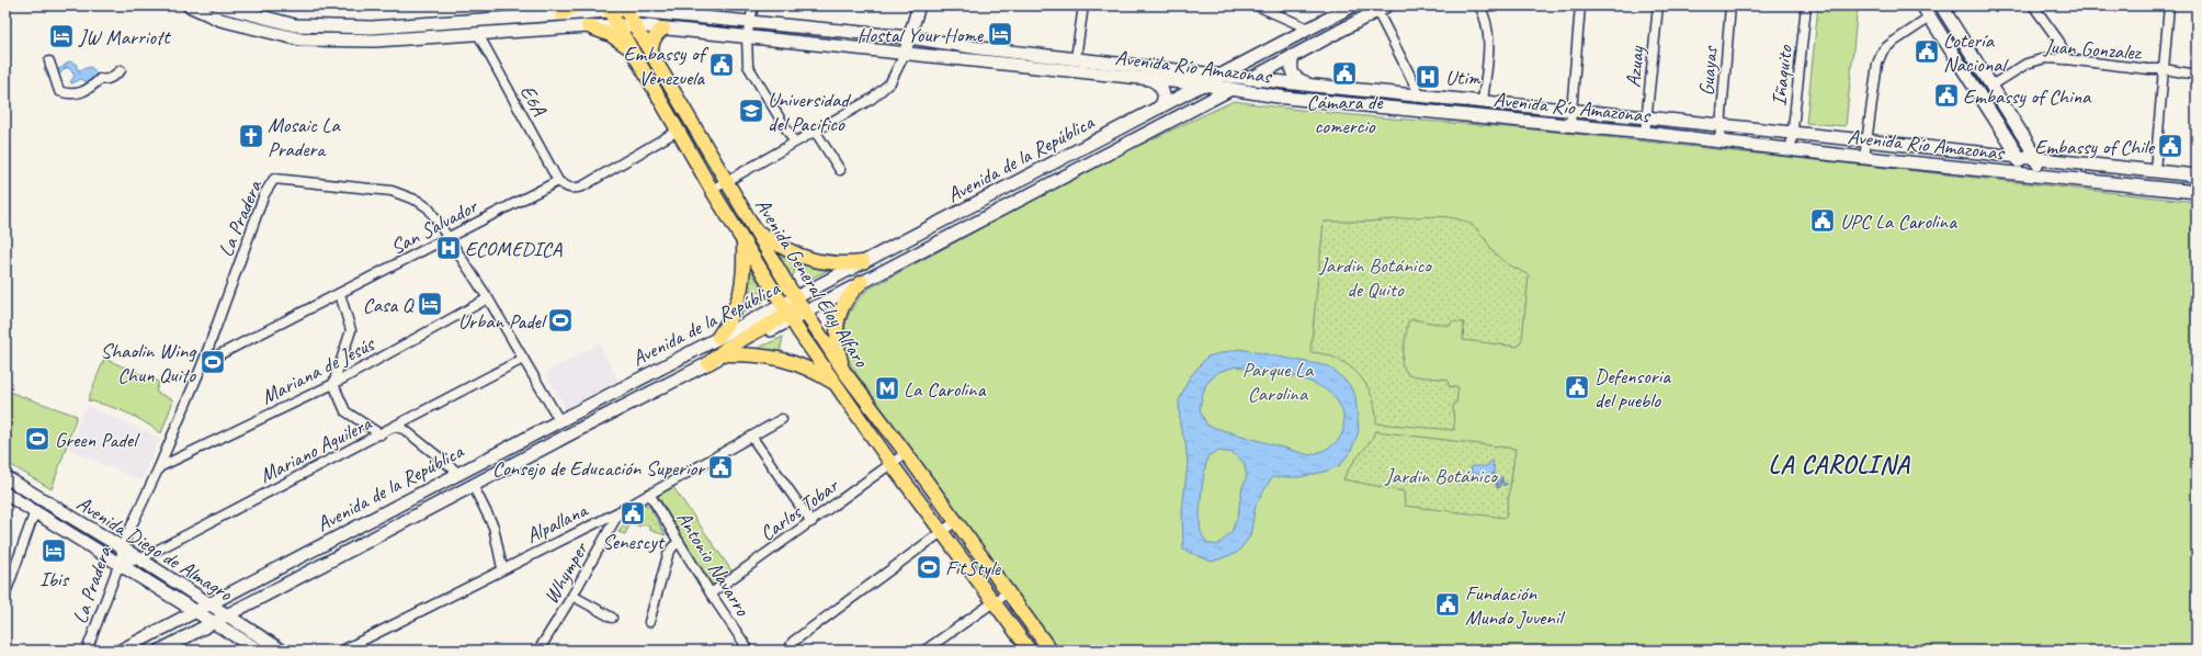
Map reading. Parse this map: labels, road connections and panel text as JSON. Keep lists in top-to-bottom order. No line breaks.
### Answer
{"streets":{"main road":["Avenida Río Amazonas","Avenida de la República","Avenida General Eloy Alfaro","Avenida Diego de Almagro"],"street":["Juan Gonzalez","Azuay","Guayas","Iñaquito","E6A","La Pradera","San Salvador","Mariana de Jesús","Mariano Aguilera","Carlos Tobar","Alpallana","Antonio Navarro","Whymper"]},"crossings":[["Avenida Río Amazonas","Azuay"],["Avenida Río Amazonas","Guayas"],["Avenida Río Amazonas","Iñaquito"],["Avenida Río Amazonas","E6A"],["Avenida Río Amazonas","Avenida de la República"],["Avenida Río Amazonas","Avenida General Eloy Alfaro"],["E6A","San Salvador"],["Avenida de la República","La Pradera"],["Avenida de la República","Avenida General Eloy Alfaro"],["Avenida de la República","Avenida Diego de Almagro"],["La Pradera","San Salvador"],["La Pradera","Mariana de Jesús"],["La Pradera","Mariano Aguilera"],["La Pradera","Avenida Diego de Almagro"],["Avenida General Eloy Alfaro","Carlos Tobar"],["Mariano Aguilera","Avenida Diego de Almagro"],["Carlos Tobar","Antonio Navarro"],["Alpallana","Antonio Navarro"],["Alpallana","Whymper"]],"districts":["LA CAROLINA"],"parks":["Jardin Botánico de Quito","Parque La Carolina","Jardin Botánico"],"places":{"hotel":["Hostal Your Home","JW Marriott","Casa Q","Ibis"],"public building":["Lotería Nacional","Embassy of Venezuela","Cámara de comercio","Embassy of China","Embassy of Chile","UPC La Carolina","Defensoria del pueblo","Consejo de Educación Superior","Senescyt","Fundación Mundo Juvenil"],"hospital":["Utim","ECOMEDICA"],"school or university":["Universidad del Pacifico"],"church":["Mosaic La Pradera"],"sports":["Urban Padel","Shaolin Wing Chun Quito","Green Padel","FitStyle"],"metro station":["La Carolina"]}}
